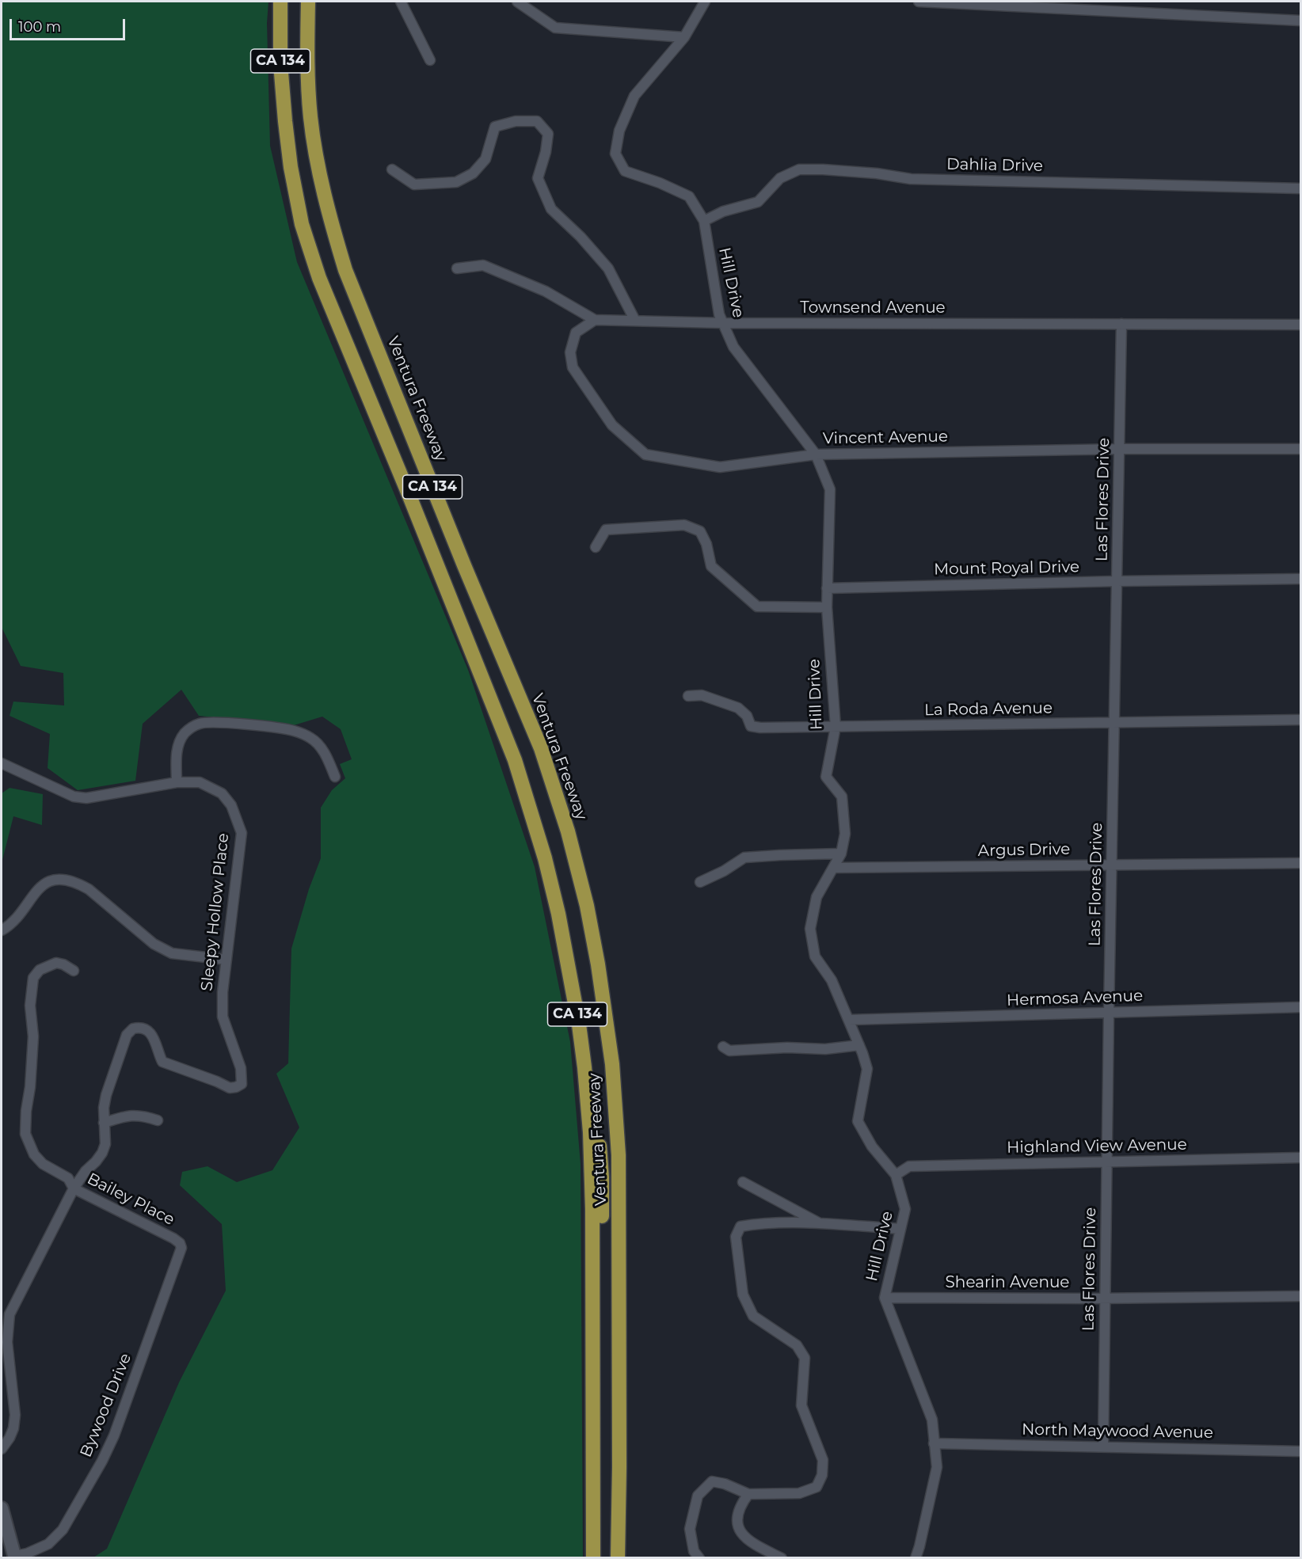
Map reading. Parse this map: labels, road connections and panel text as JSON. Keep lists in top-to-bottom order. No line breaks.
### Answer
{"streets":{"highway":["CA 134","Ventura Freeway"],"street":["Dahlia Drive","Hill Drive","Townsend Avenue","Vincent Avenue","Las Flores Drive","Mount Royal Drive","La Roda Avenue","Argus Drive","Sleepy Hollow Place","Hermosa Avenue","Highland View Avenue","Bailey Place","Shearin Avenue","Bywood Drive","North Maywood Avenue"]},"crossings":[["Dahlia Drive","Hill Drive"],["Hill Drive","Townsend Avenue"],["Hill Drive","Vincent Avenue"],["Hill Drive","Mount Royal Drive"],["Hill Drive","La Roda Avenue"],["Hill Drive","Argus Drive"],["Hill Drive","Hermosa Avenue"],["Hill Drive","Highland View Avenue"],["Hill Drive","Shearin Avenue"],["Hill Drive","North Maywood Avenue"],["Townsend Avenue","Vincent Avenue"],["Townsend Avenue","Las Flores Drive"],["Vincent Avenue","Las Flores Drive"],["Las Flores Drive","Mount Royal Drive"],["Las Flores Drive","La Roda Avenue"],["Las Flores Drive","Argus Drive"],["Las Flores Drive","Hermosa Avenue"],["Las Flores Drive","Highland View Avenue"],["Las Flores Drive","Shearin Avenue"],["Las Flores Drive","North Maywood Avenue"],["Bailey Place","Bywood Drive"]],"scale_bar":"100 m"}
